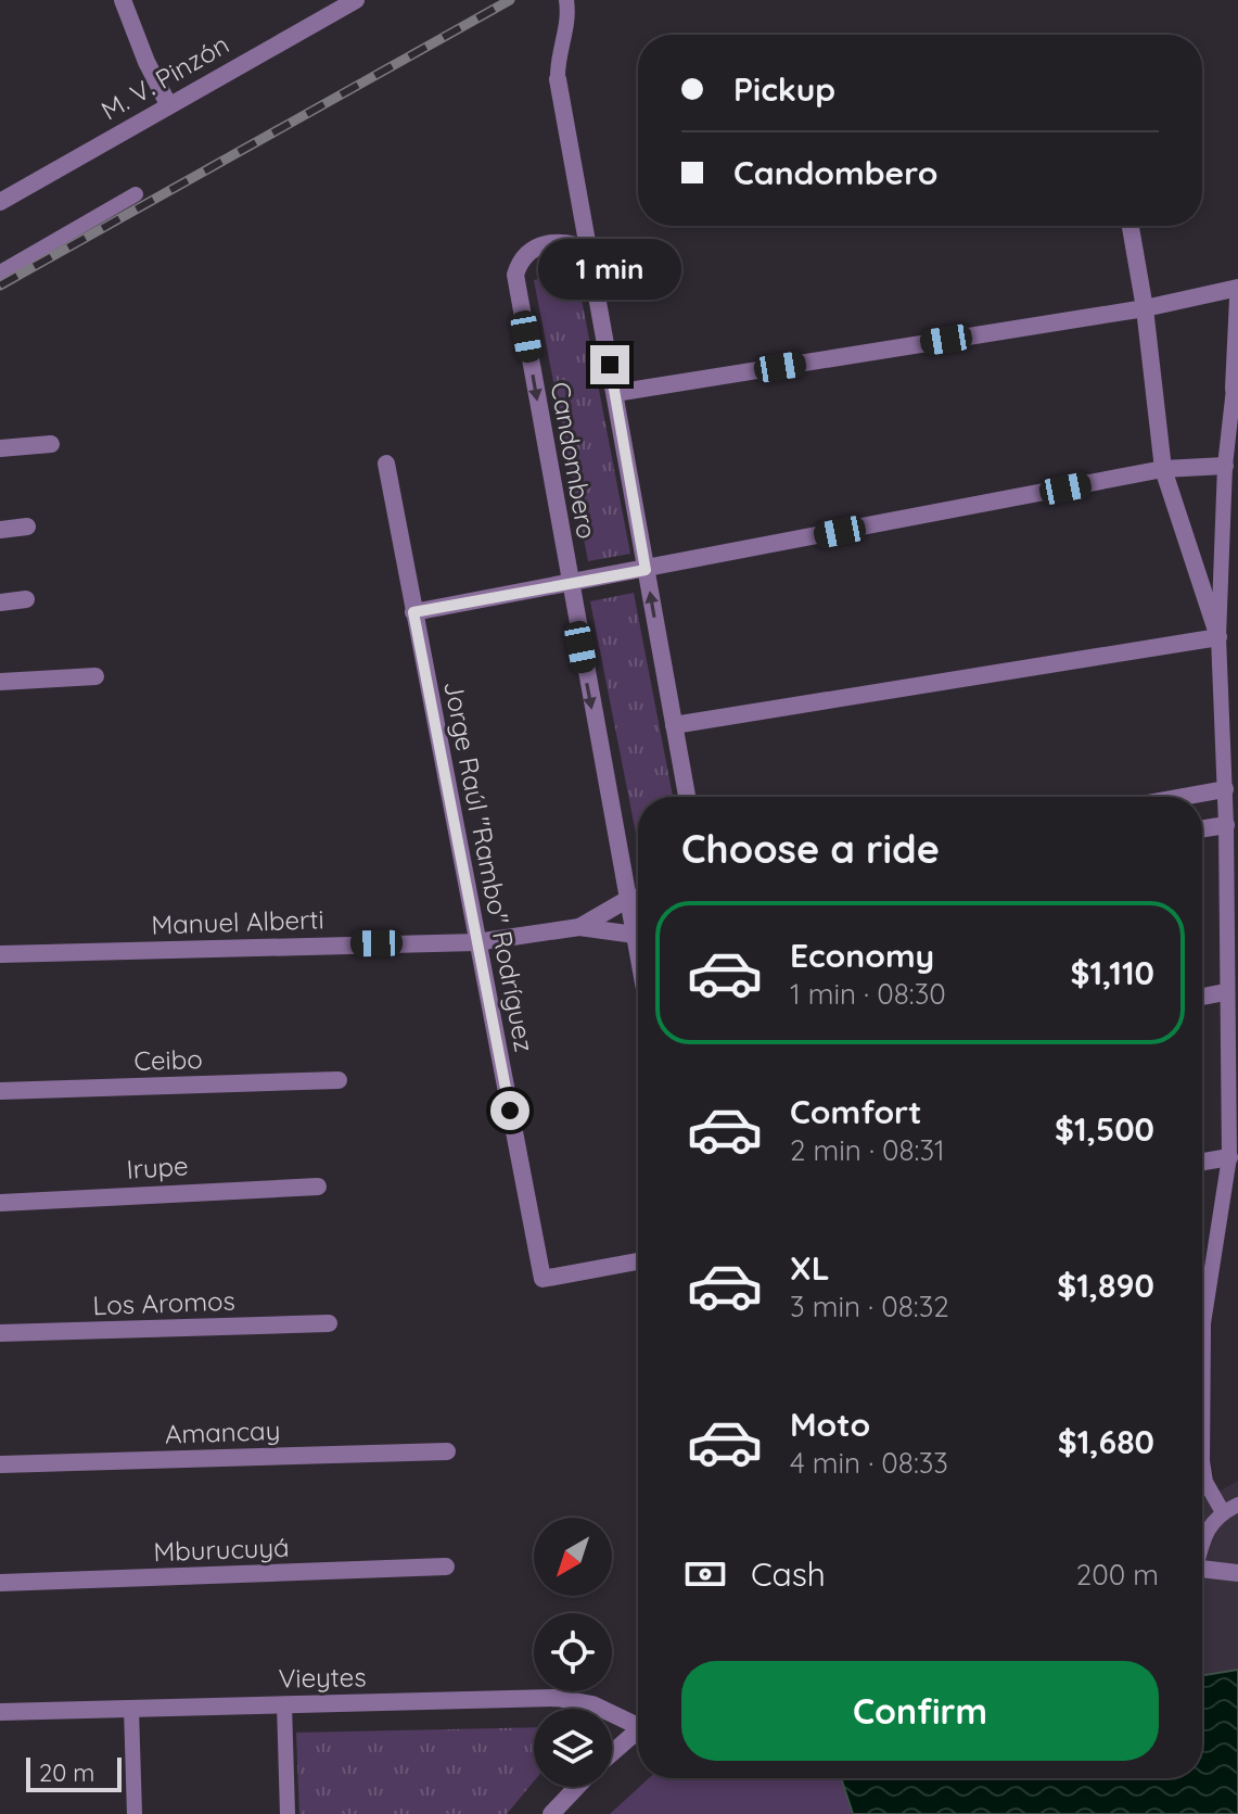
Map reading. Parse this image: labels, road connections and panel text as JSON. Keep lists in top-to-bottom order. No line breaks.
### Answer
{"streets":{"street":["M. V. Pinzón","Candombero","Jorge Raúl \"Rambo\" Rodríguez","Manuel Alberti","Ceibo","Irupe","Los Aromos","Amancay","Mburucuyá","Vieytes"]},"crossings":[["Jorge Raúl \"Rambo\" Rodríguez","Manuel Alberti"]],"scale_bar":"20 m","north":"bottom left","page":{"banner":["Pickup","Candombero"],"bubble":"1 min","heading":"Choose a ride","list":[{"name":"Economy","note":"1 min · 08:30","value":"$1,110"},{"name":"Comfort","note":"2 min · 08:31","value":"$1,500"},{"name":"XL","note":"3 min · 08:32","value":"$1,890"},{"name":"Moto","note":"4 min · 08:33","value":"$1,680"}],"pay":["Cash","200 m"],"buttons":"Confirm","scale":"20 m"}}
